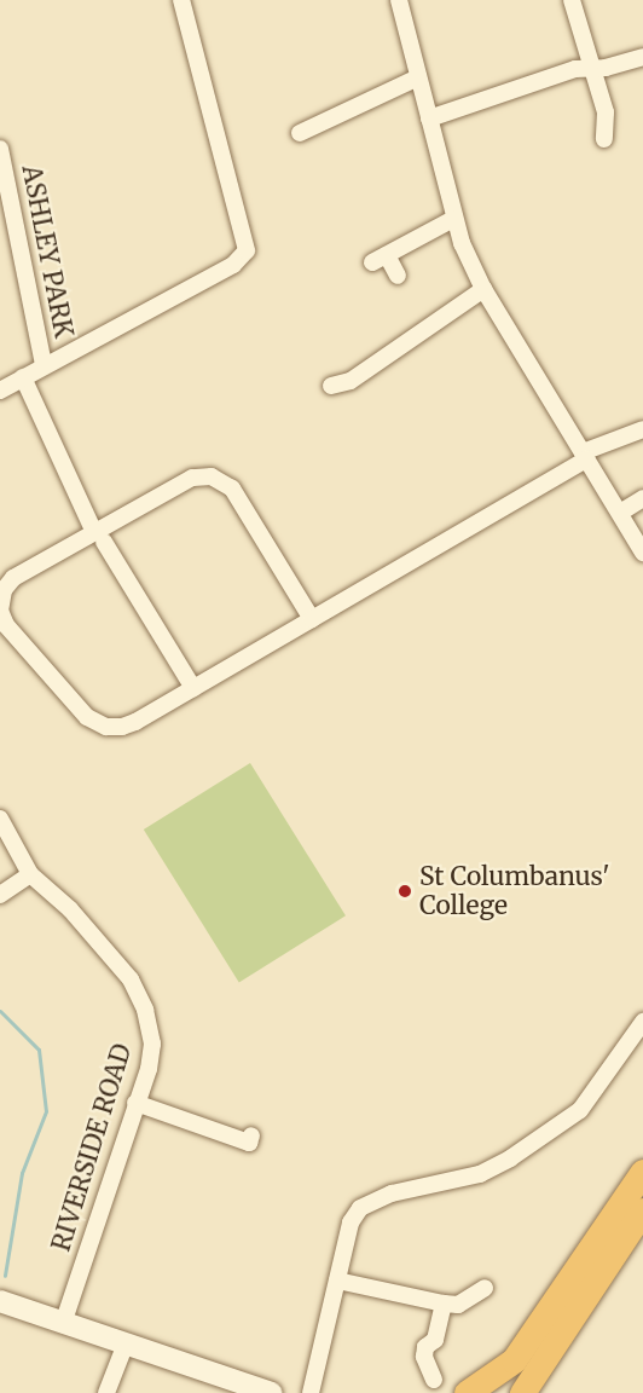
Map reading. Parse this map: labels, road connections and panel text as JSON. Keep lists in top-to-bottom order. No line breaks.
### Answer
{"streets":{"street":["ASHLEY PARK","RIVERSIDE ROAD"]},"places":["St Columbanus' College"]}
